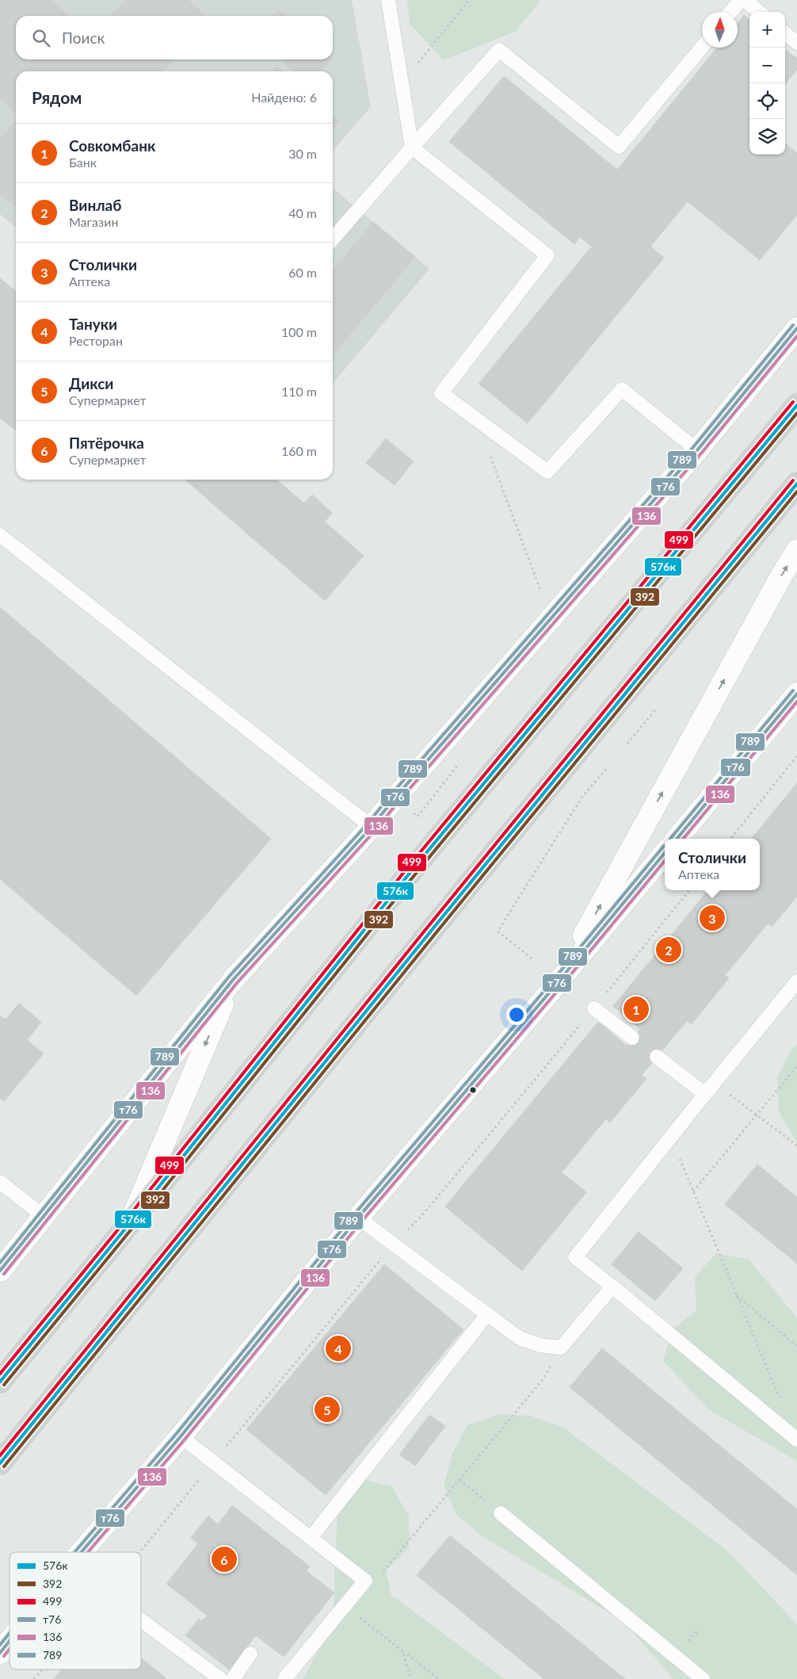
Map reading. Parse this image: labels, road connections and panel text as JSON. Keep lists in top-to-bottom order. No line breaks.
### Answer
{"lines":["transit line 789","transit line т76","transit line 136","transit line 499","transit line 576к","transit line 392"],"legend":["576к","392","499","т76","136","789"],"north":"top","page":{"map_buttons":["+","−"],"search":"Поиск","heading":["Рядом","Найдено: 6"],"list":[{"mark":"1","name":"Совкомбанк","note":"Банк","value":"30 m"},{"mark":"2","name":"Винлаб","note":"Магазин","value":"40 m"},{"mark":"3","name":"Столички","note":"Аптека","value":"60 m"},{"mark":"4","name":"Тануки","note":"Ресторан","value":"100 m"},{"mark":"5","name":"Дикси","note":"Супермаркет","value":"110 m"},{"mark":"6","name":"Пятёрочка","note":"Супермаркет","value":"160 m"}],"popup":["Столички","Аптека"],"pins":["3","2","1","4","5","6"]}}
